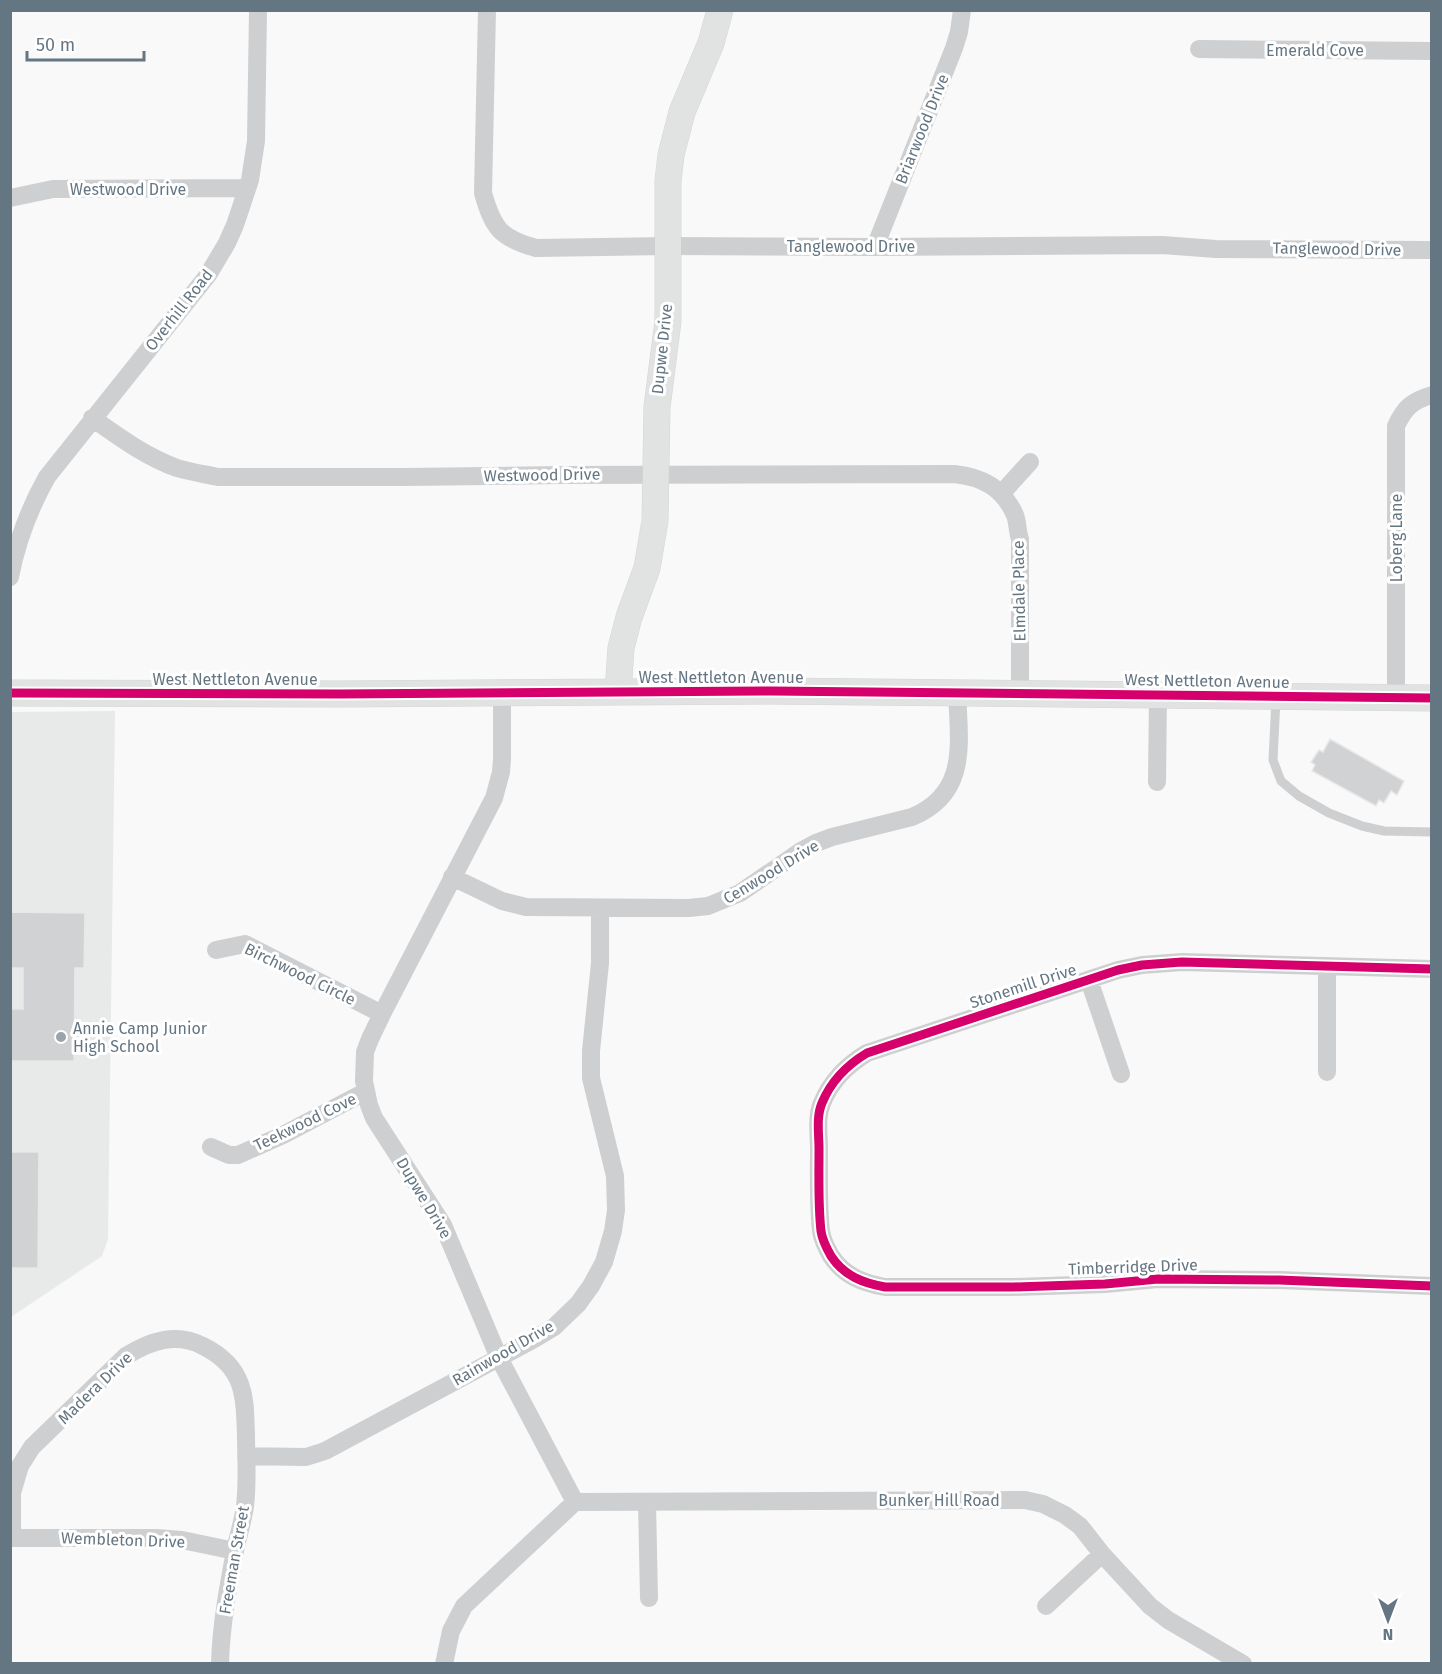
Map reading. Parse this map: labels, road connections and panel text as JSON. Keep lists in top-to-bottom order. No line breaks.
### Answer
{"streets":{"street":["Emerald Cove","Briarwood Drive","Westwood Drive","Tanglewood Drive","Overhill Road","Dupwe Drive","Loberg Lane","Elmdale Place","West Nettleton Avenue","Cenwood Drive","Birchwood Circle","Stonemill Drive","Teekwood Cove","Timberridge Drive","Rainwood Drive","Madera Drive","Bunker Hill Road","Wembleton Drive","Freeman Street"]},"crossings":[["Briarwood Drive","Tanglewood Drive"],["Westwood Drive","Overhill Road"],["Westwood Drive","Dupwe Drive"],["Westwood Drive","Elmdale Place"],["Tanglewood Drive","Dupwe Drive"],["Dupwe Drive","West Nettleton Avenue"],["Dupwe Drive","Cenwood Drive"],["Dupwe Drive","Birchwood Circle"],["Dupwe Drive","Teekwood Cove"],["Dupwe Drive","Rainwood Drive"],["Dupwe Drive","Bunker Hill Road"],["Loberg Lane","West Nettleton Avenue"],["Elmdale Place","West Nettleton Avenue"],["West Nettleton Avenue","Cenwood Drive"],["Cenwood Drive","Rainwood Drive"],["Stonemill Drive","Timberridge Drive"],["Rainwood Drive","Madera Drive"],["Rainwood Drive","Freeman Street"],["Madera Drive","Wembleton Drive"],["Madera Drive","Freeman Street"],["Wembleton Drive","Freeman Street"]],"places":["Annie Camp Junior High School"],"scale_bar":"50 m","north":"bottom"}
